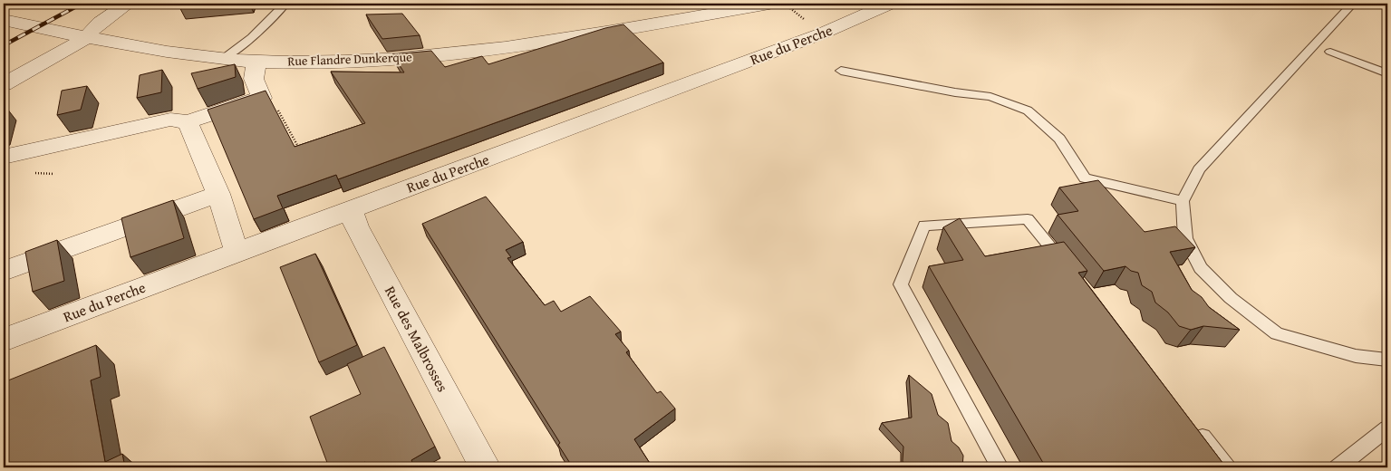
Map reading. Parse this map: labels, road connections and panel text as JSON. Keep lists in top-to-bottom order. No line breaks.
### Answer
{"streets":{"street":["Rue du Perche","Rue Flandre Dunkerque","Rue des Malbrosses"]},"crossings":[["Rue du Perche","Rue des Malbrosses"]]}
